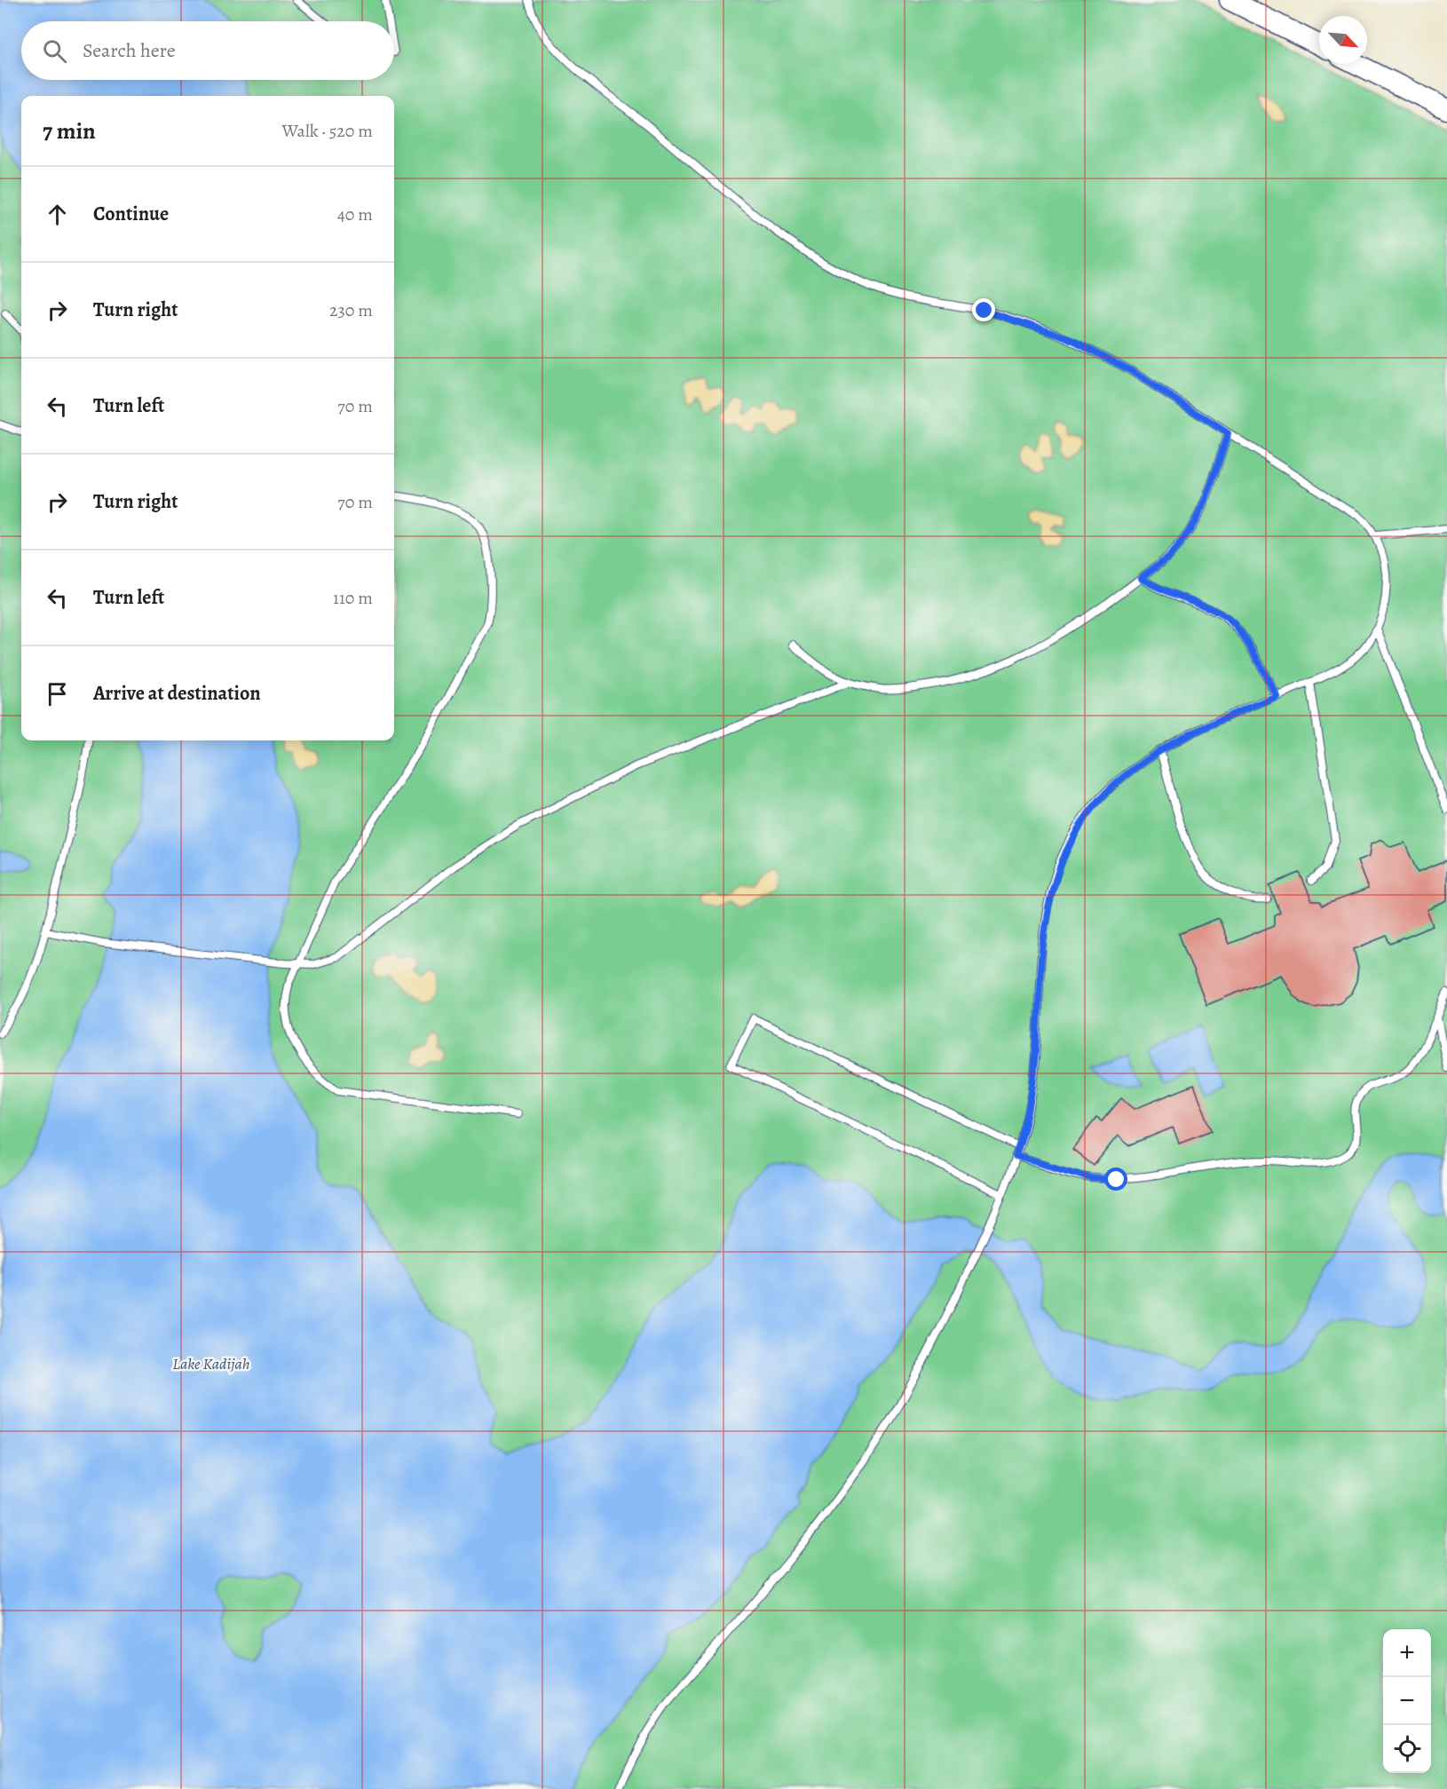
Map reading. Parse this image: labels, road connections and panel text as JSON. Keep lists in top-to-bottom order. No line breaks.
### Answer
{"water":["Lake Kadijah"],"north":"bottom right","page":{"search":"Search here","heading":["7 min","Walk · 520 m"],"list":[["Continue","40 m"],["Turn right","230 m"],["Turn left","70 m"],["Turn right","70 m"],["Turn left","110 m"],"Arrive at destination"],"map_buttons":["+","−"]}}
